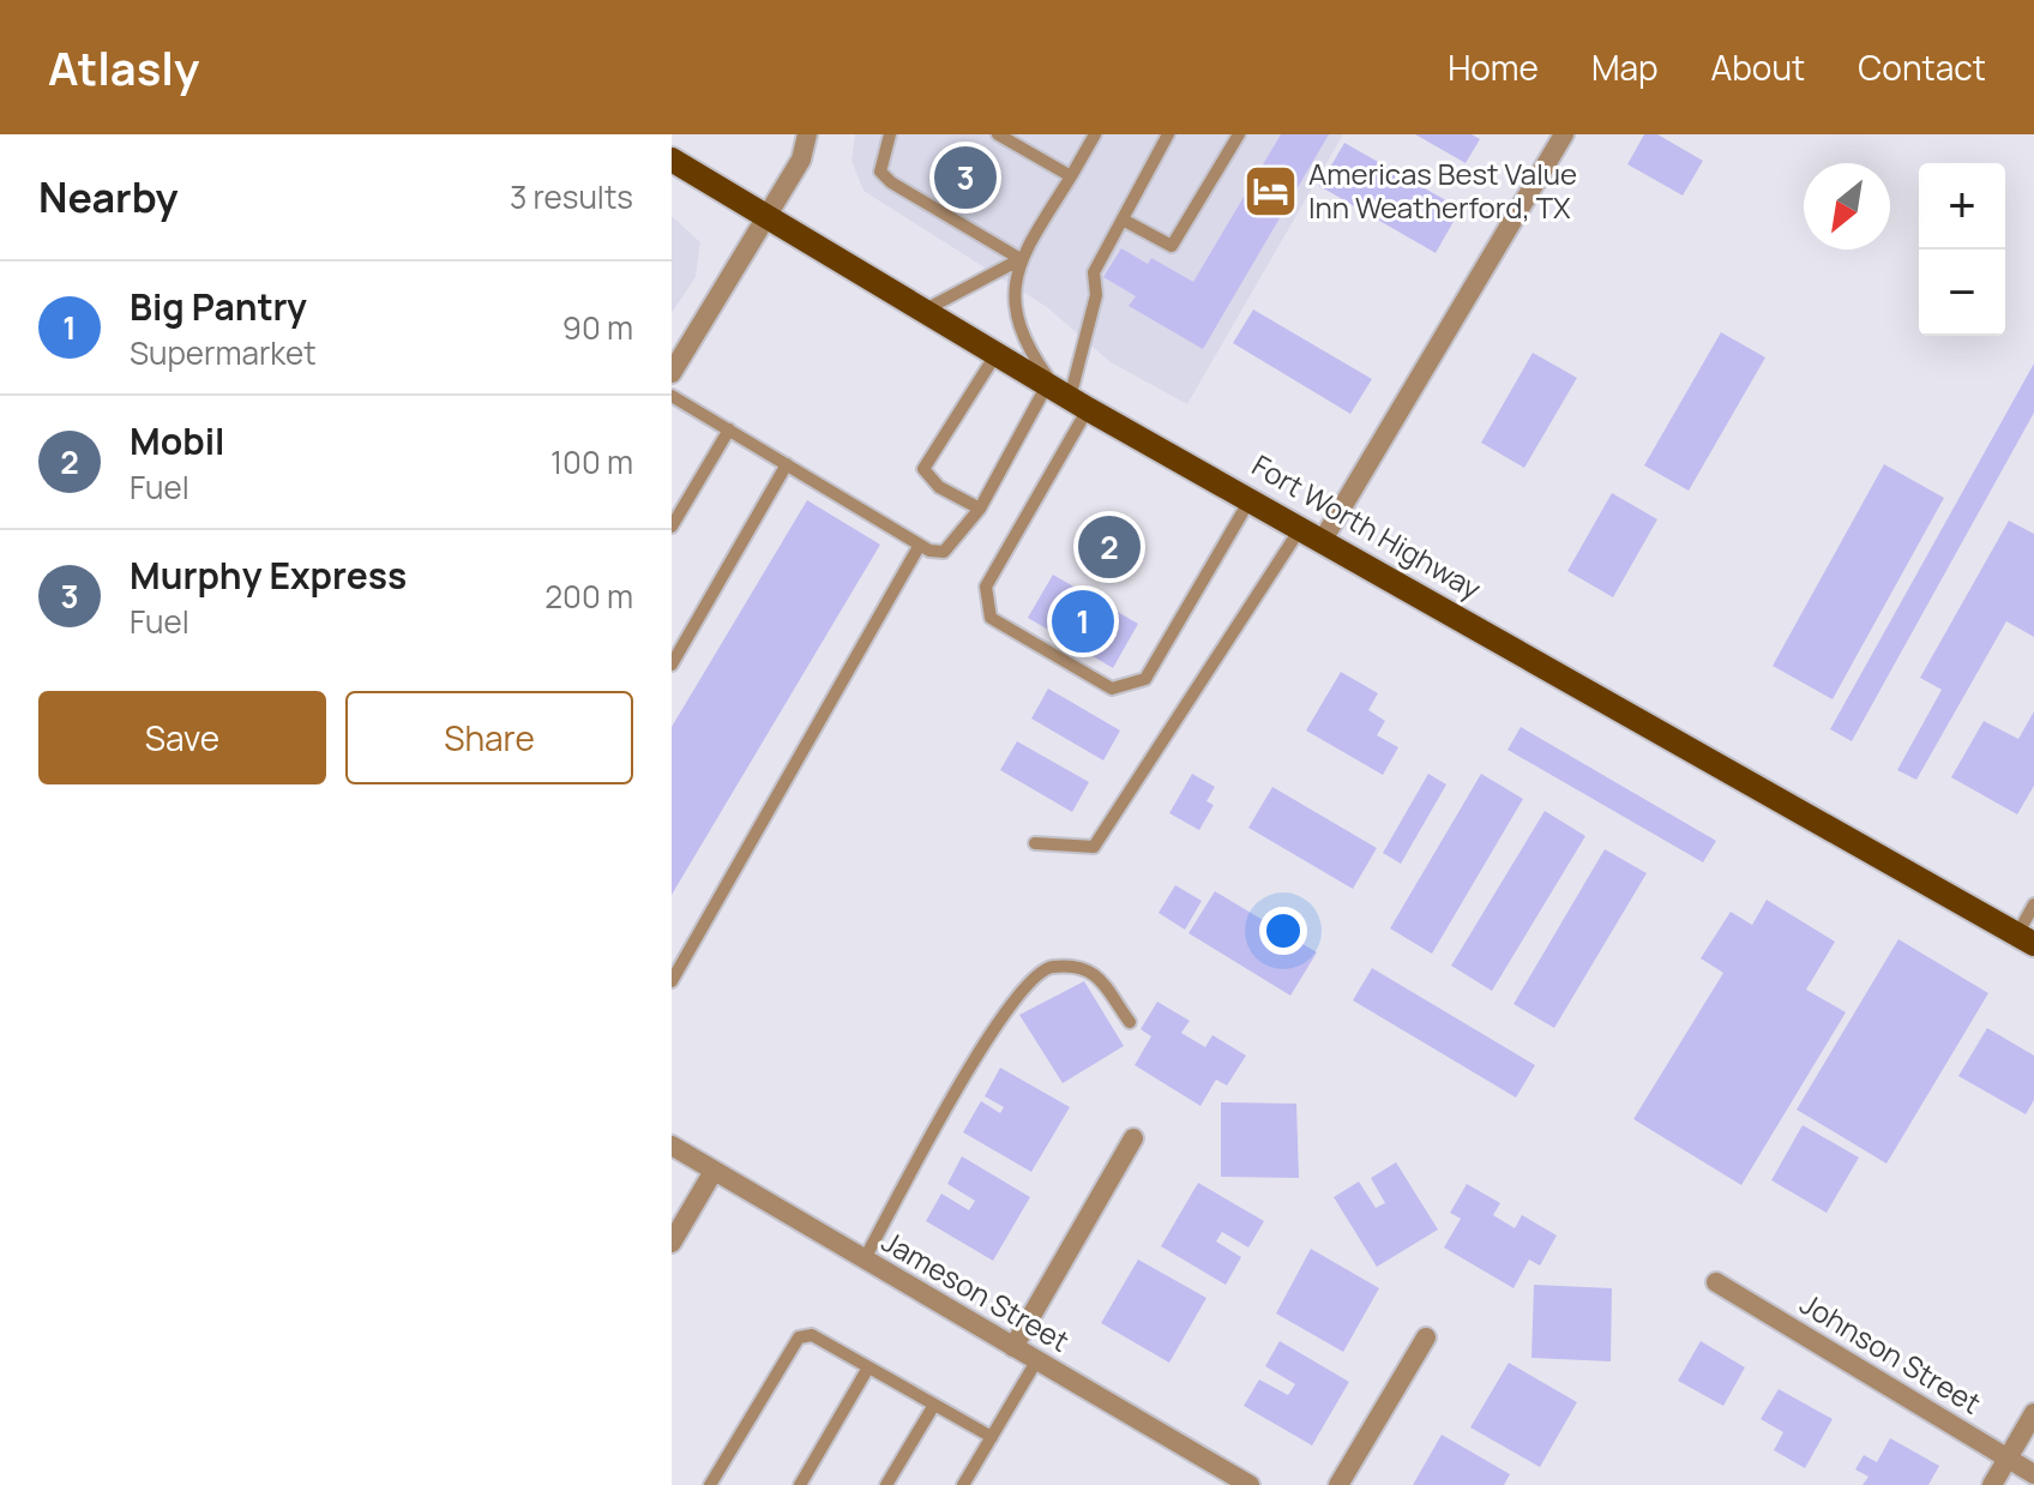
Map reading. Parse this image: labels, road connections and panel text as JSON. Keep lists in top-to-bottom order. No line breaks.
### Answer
{"streets":{"main road":["Fort Worth Highway"],"street":["Jameson Street","Johnson Street"]},"places":{"hotel":["Americas Best Value Inn Weatherford, TX"]},"north":"bottom left","page":{"header":"Atlasly","nav":["Home","Map","About","Contact"],"heading":["Nearby","3 results"],"pins":["3","2","1"],"map_buttons":["+","−"],"list":[{"mark":"1","name":"Big Pantry","note":"Supermarket","value":"90 m"},{"mark":"2","name":"Mobil","note":"Fuel","value":"100 m"},{"mark":"3","name":"Murphy Express","note":"Fuel","value":"200 m"}],"buttons":["Save","Share"]}}
